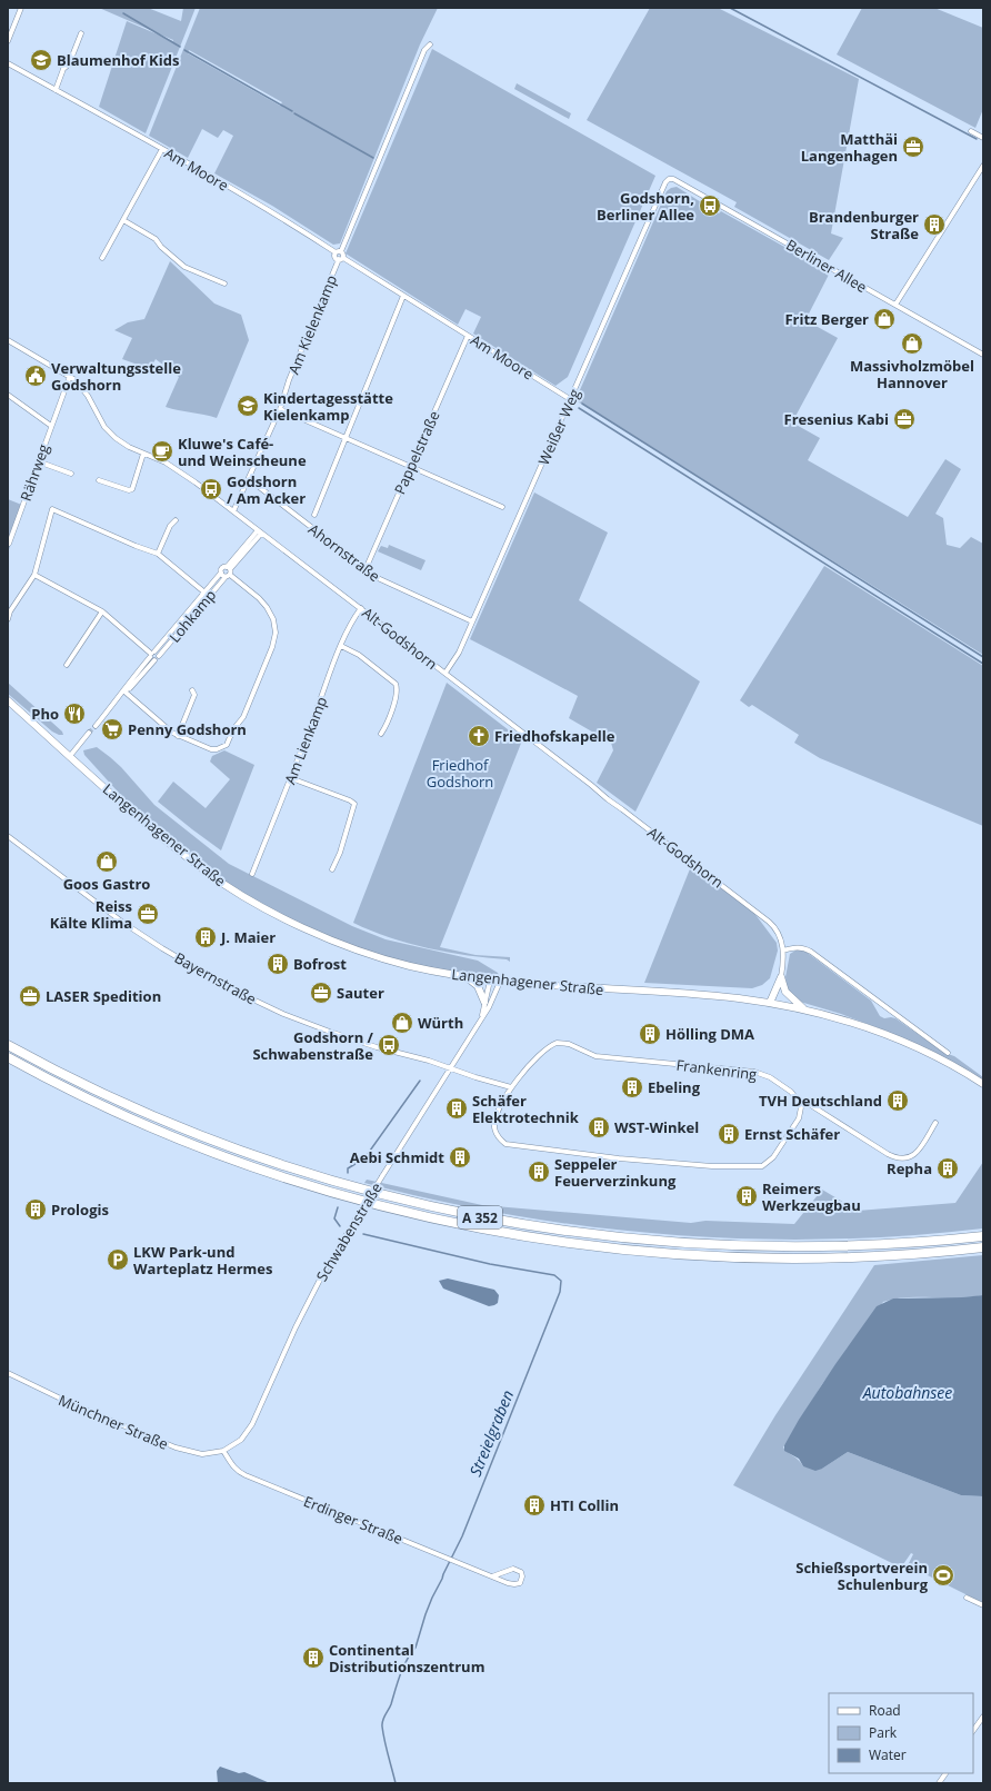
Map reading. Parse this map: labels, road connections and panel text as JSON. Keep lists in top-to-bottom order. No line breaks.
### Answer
{"streets":{"highway":["A 352"],"main road":["Langenhagener Straße"],"street":["Am Moore","Berliner Allee","Am Kielenkamp","Weißer Weg","Pappelstraße","Rährweg","Ahornstraße","Lohkamp","Alt-Godshorn","Am Lienkamp","Bayernstraße","Frankenring","Schwabenstraße","Münchner Straße","Erdinger Straße"]},"crossings":[["Am Moore","Am Kielenkamp"],["Am Moore","Weißer Weg"],["Am Moore","Pappelstraße"],["Berliner Allee","Weißer Weg"],["Am Kielenkamp","Ahornstraße"],["Am Kielenkamp","Alt-Godshorn"],["Weißer Weg","Ahornstraße"],["Weißer Weg","Alt-Godshorn"],["Pappelstraße","Ahornstraße"],["Rährweg","Alt-Godshorn"],["Lohkamp","Alt-Godshorn"],["Alt-Godshorn","Am Lienkamp"],["Langenhagener Straße","Schwabenstraße"],["Bayernstraße","Schwabenstraße"],["Schwabenstraße","Münchner Straße"],["Schwabenstraße","Erdinger Straße"],["Münchner Straße","Erdinger Straße"]],"water":["Autobahnsee","Streielgraben"],"parks":["Friedhof Godshorn"],"places":{"school or university":["Blaumenhof Kids","Kindertagesstätte Kielenkamp"],"office":["Matthäi Langenhagen","Fresenius Kabi","Reiss Kälte Klima","Sauter","LASER Spedition"],"bus stop":["Godshorn, Berliner Allee","Godshorn / Am Acker","Godshorn / Schwabenstraße"],"building":["Brandenburger Straße","J. Maier","Bofrost","Hölling DMA","Ebeling","TVH Deutschland","Schäfer Elektrotechnik","WST-Winkel","Ernst Schäfer","Aebi Schmidt","Repha","Seppeler Feuerverzinkung","Reimers Werkzeugbau","Prologis","HTI Collin","Continental Distributionszentrum"],"shop":["Fritz Berger","Massivholzmöbel Hannover","Goos Gastro","Würth"],"public building":["Verwaltungsstelle Godshorn"],"cafe":["Kluwe's Café- und Weinscheune"],"restaurant":["Pho"],"supermarket":["Penny Godshorn"],"church":["Friedhofskapelle"],"parking":["LKW Park-und Warteplatz Hermes"],"sports":["Schießsportverein Schulenburg"]},"legend":["Road","Park","Water"]}
